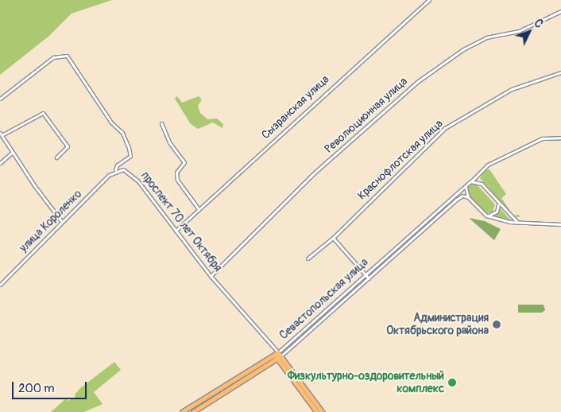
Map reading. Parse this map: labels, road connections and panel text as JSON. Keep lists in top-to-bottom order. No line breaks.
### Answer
{"streets":{"main road":["Севастопольская улица"],"street":["Сызранская улица","Революционная улица","Краснофлотская улица","улица Короленко","проспект 70 лет Октября"]},"crossings":[["Сызранская улица","проспект 70 лет Октября"],["Революционная улица","проспект 70 лет Октября"],["улица Короленко","проспект 70 лет Октября"],["проспект 70 лет Октября","Севастопольская улица"]],"places":["Администрация Октябрьского района","Физкультурно-оздоровительный комплекс"],"scale_bar":"200 m","north":"top right"}
